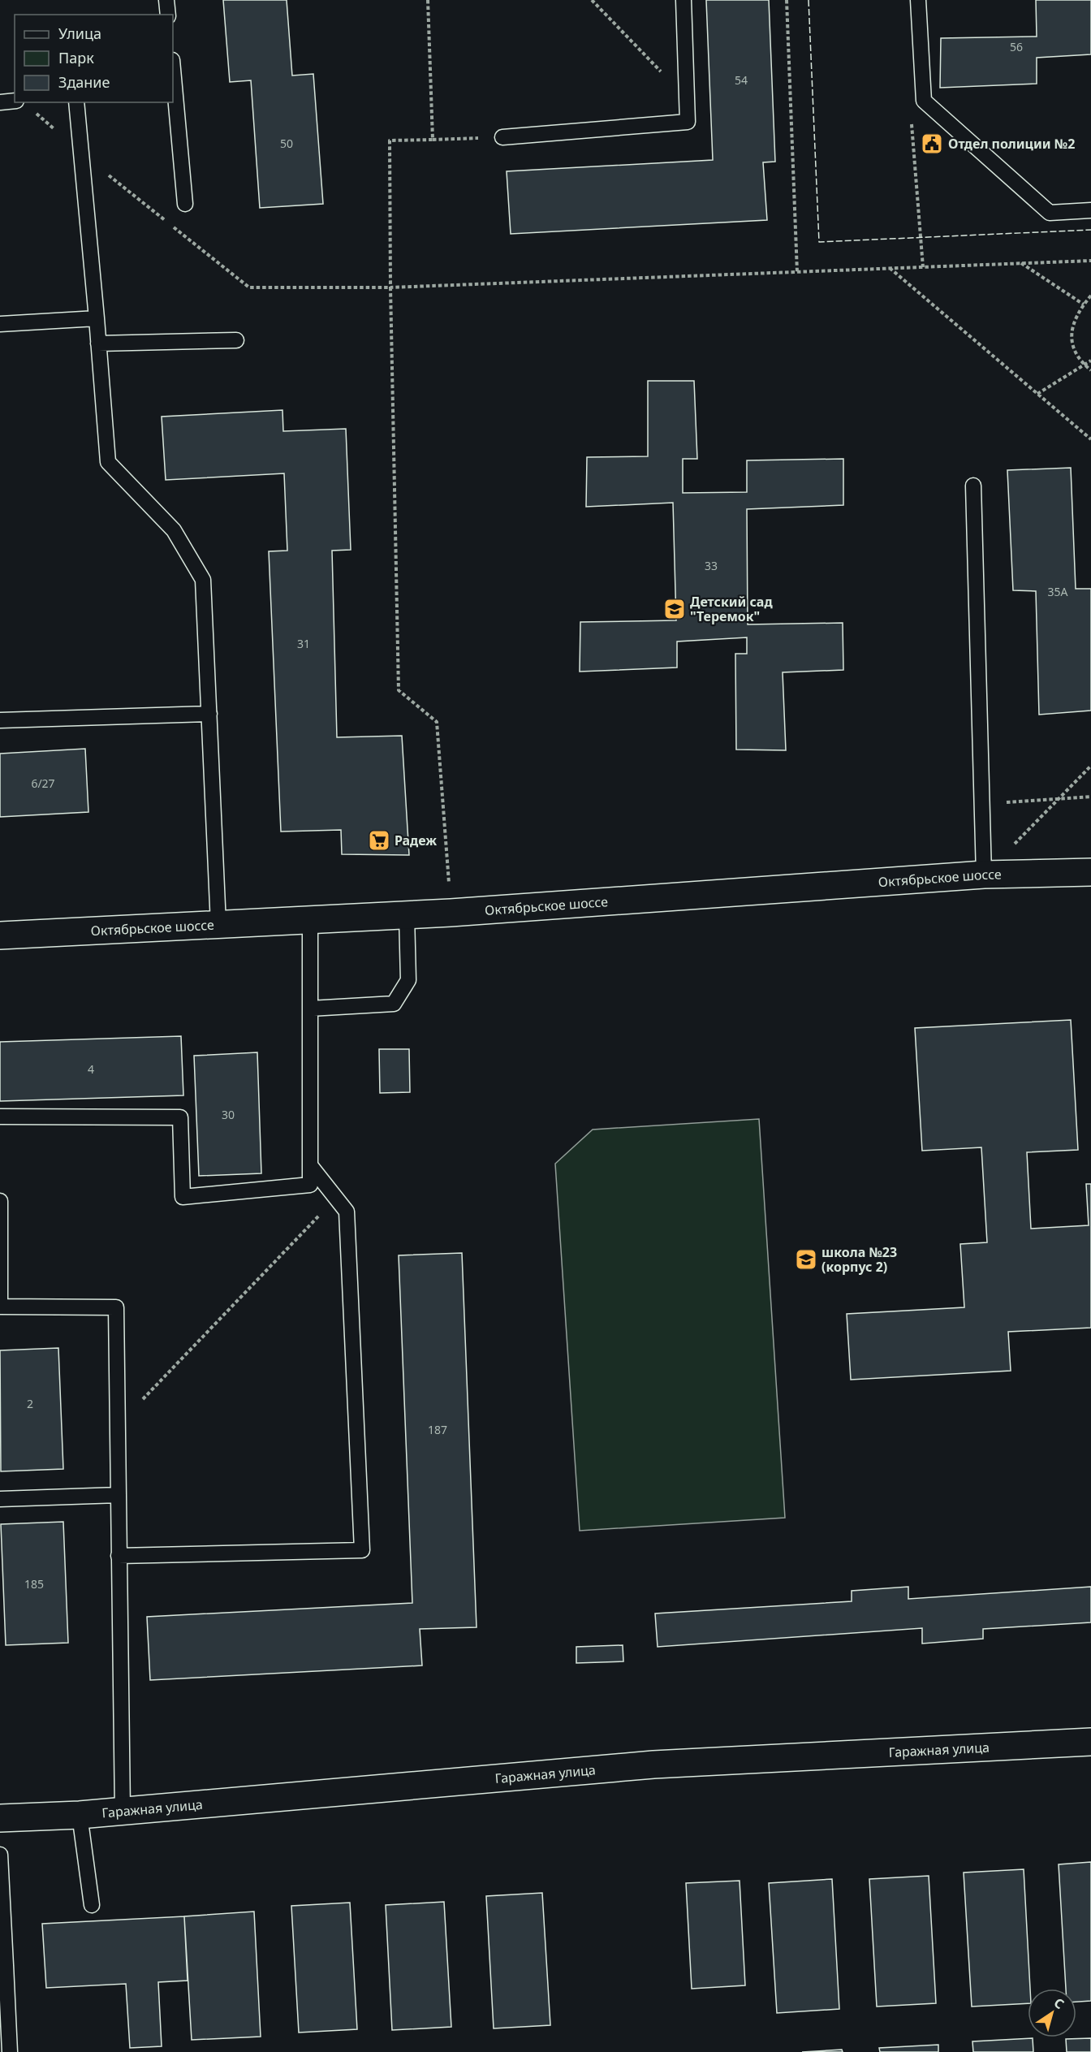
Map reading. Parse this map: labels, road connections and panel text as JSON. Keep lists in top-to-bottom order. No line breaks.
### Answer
{"streets":{"street":["Октябрьское шоссе","Гаражная улица"]},"places":{"public building":["Отдел полиции №2"],"school or university":["Детский сад \"Теремок\"","школа №23 (корпус 2)"],"supermarket":["Радеж"]},"house_numbers":["56","54","50","33","35А","31","6/27","4","30","2","187","185"],"legend":["Улица","Парк","Здание"],"north":"top right"}
